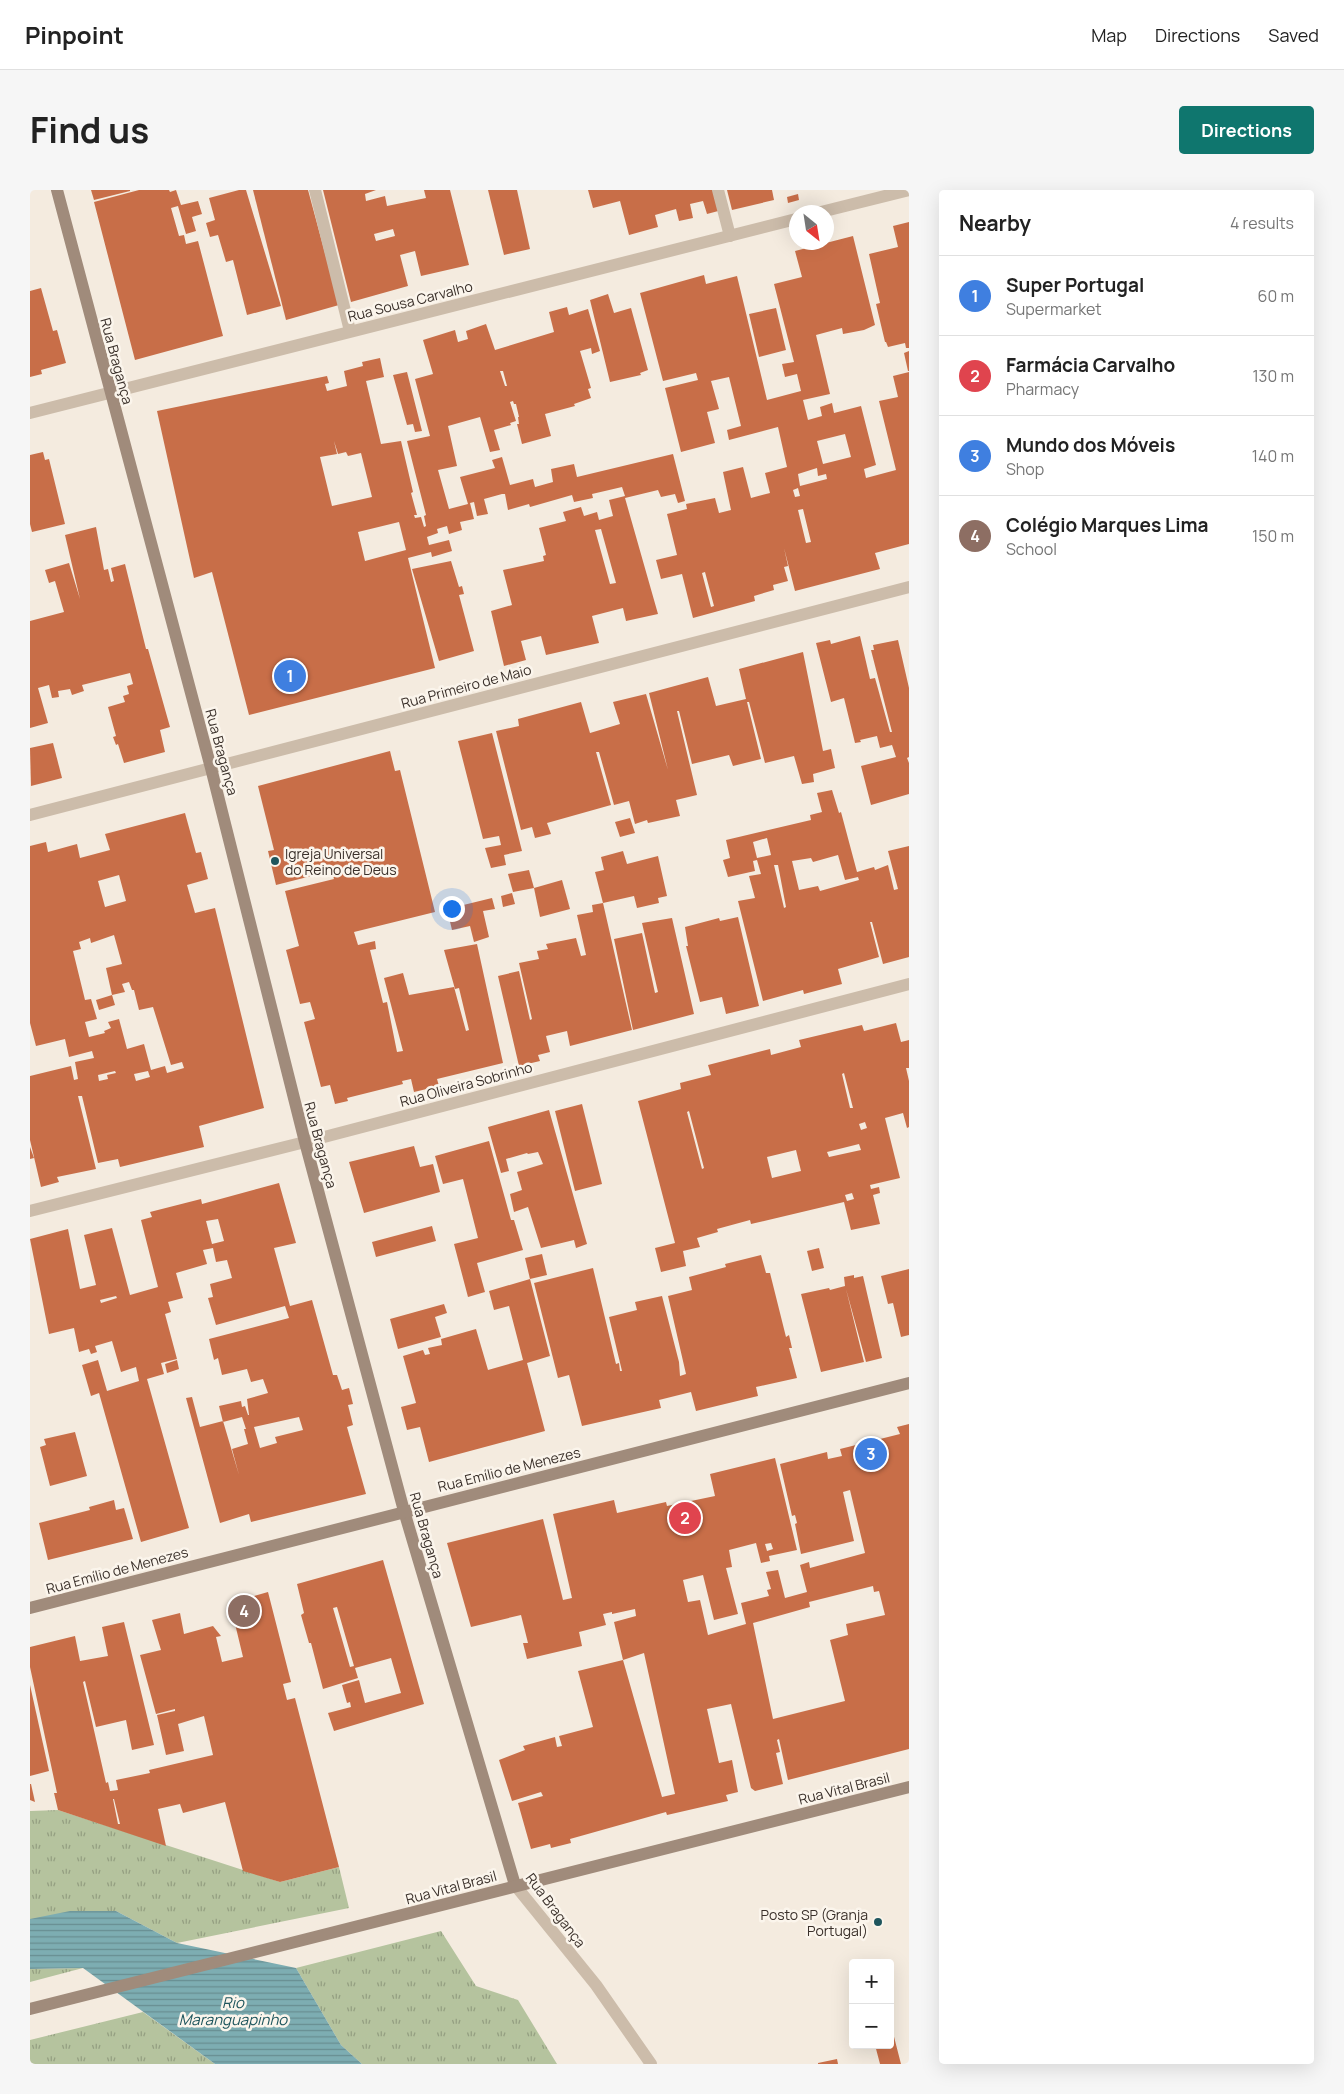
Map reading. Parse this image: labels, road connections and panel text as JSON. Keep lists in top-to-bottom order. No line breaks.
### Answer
{"streets":{"street":["Rua Sousa Carvalho","Rua Bragança","Rua Primeiro de Maio","Rua Oliveira Sobrinho","Rua Emílio de Menezes","Rua Vital Brasil"]},"crossings":[["Rua Sousa Carvalho","Rua Bragança"],["Rua Bragança","Rua Primeiro de Maio"],["Rua Bragança","Rua Oliveira Sobrinho"],["Rua Bragança","Rua Emílio de Menezes"],["Rua Bragança","Rua Vital Brasil"]],"water":["Rio Maranguapinho"],"places":["Igreja Universal do Reino de Deus","Posto SP (Granja Portugal)"],"north":"bottom right","page":{"header":"Pinpoint","nav":["Map","Directions","Saved"],"title":"Find us","buttons":"Directions","heading":["Nearby","4 results"],"list":[{"mark":"1","name":"Super Portugal","note":"Supermarket","value":"60 m"},{"mark":"2","name":"Farmácia Carvalho","note":"Pharmacy","value":"130 m"},{"mark":"3","name":"Mundo dos Móveis","note":"Shop","value":"140 m"},{"mark":"4","name":"Colégio Marques Lima","note":"School","value":"150 m"}],"pins":["1","3","2","4"],"map_buttons":["+","−"]}}
